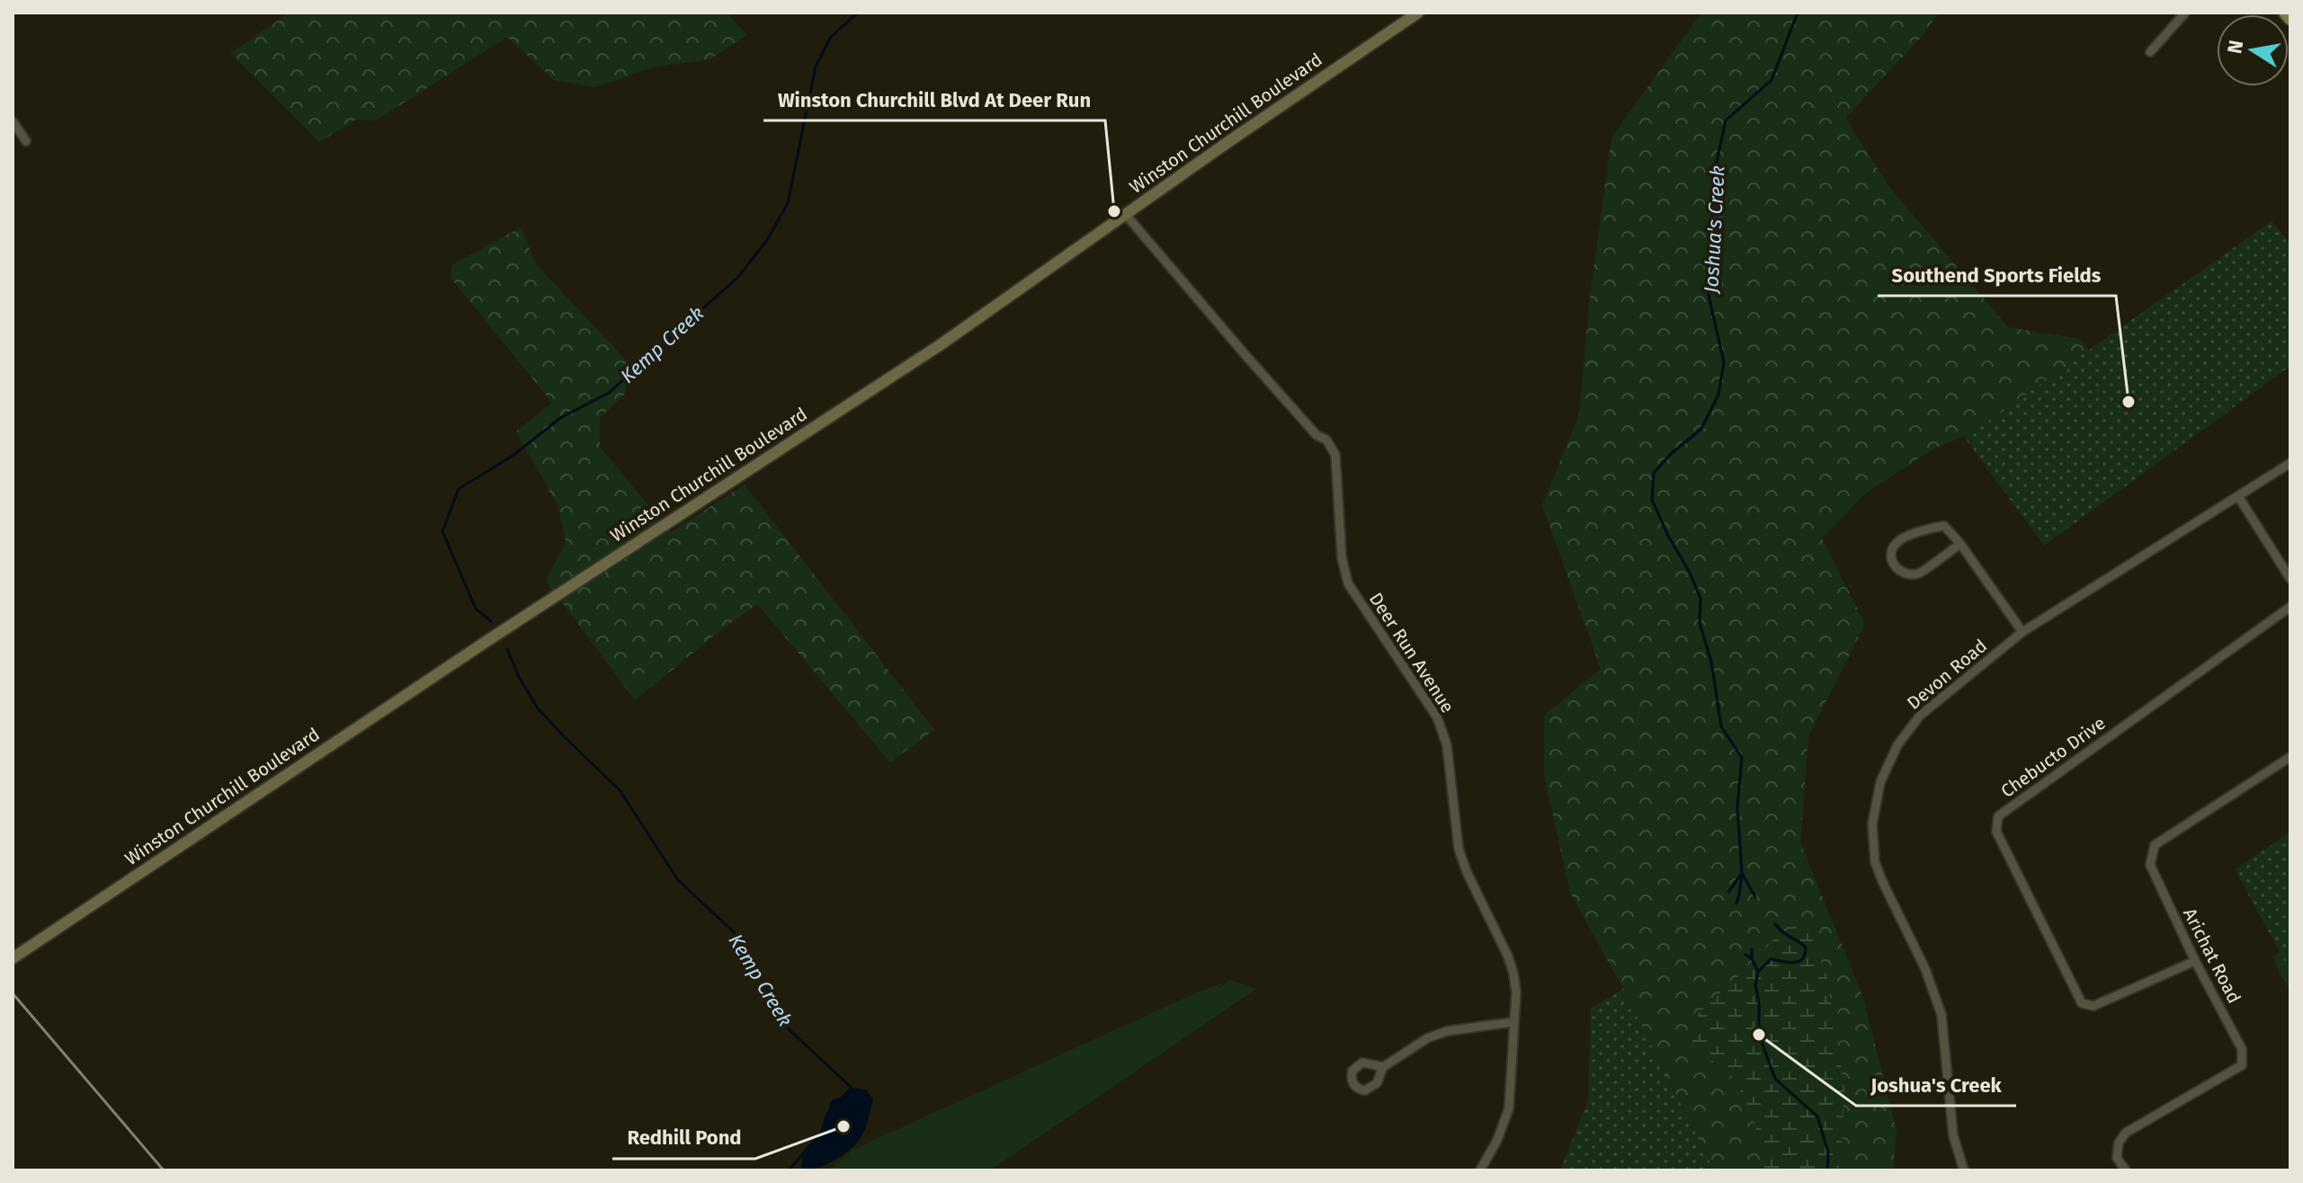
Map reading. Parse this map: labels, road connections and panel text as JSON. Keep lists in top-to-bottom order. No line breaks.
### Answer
{"streets":{"main road":["Winston Churchill Boulevard"],"street":["Deer Run Avenue","Devon Road","Chebucto Drive","Arichat Road"]},"crossings":[["Winston Churchill Boulevard","Deer Run Avenue"],["Chebucto Drive","Arichat Road"]],"water":["Joshua's Creek","Kemp Creek"],"places":["Winston Churchill Blvd At Deer Run","Southend Sports Fields","Joshua's Creek","Redhill Pond"],"north":"left"}
